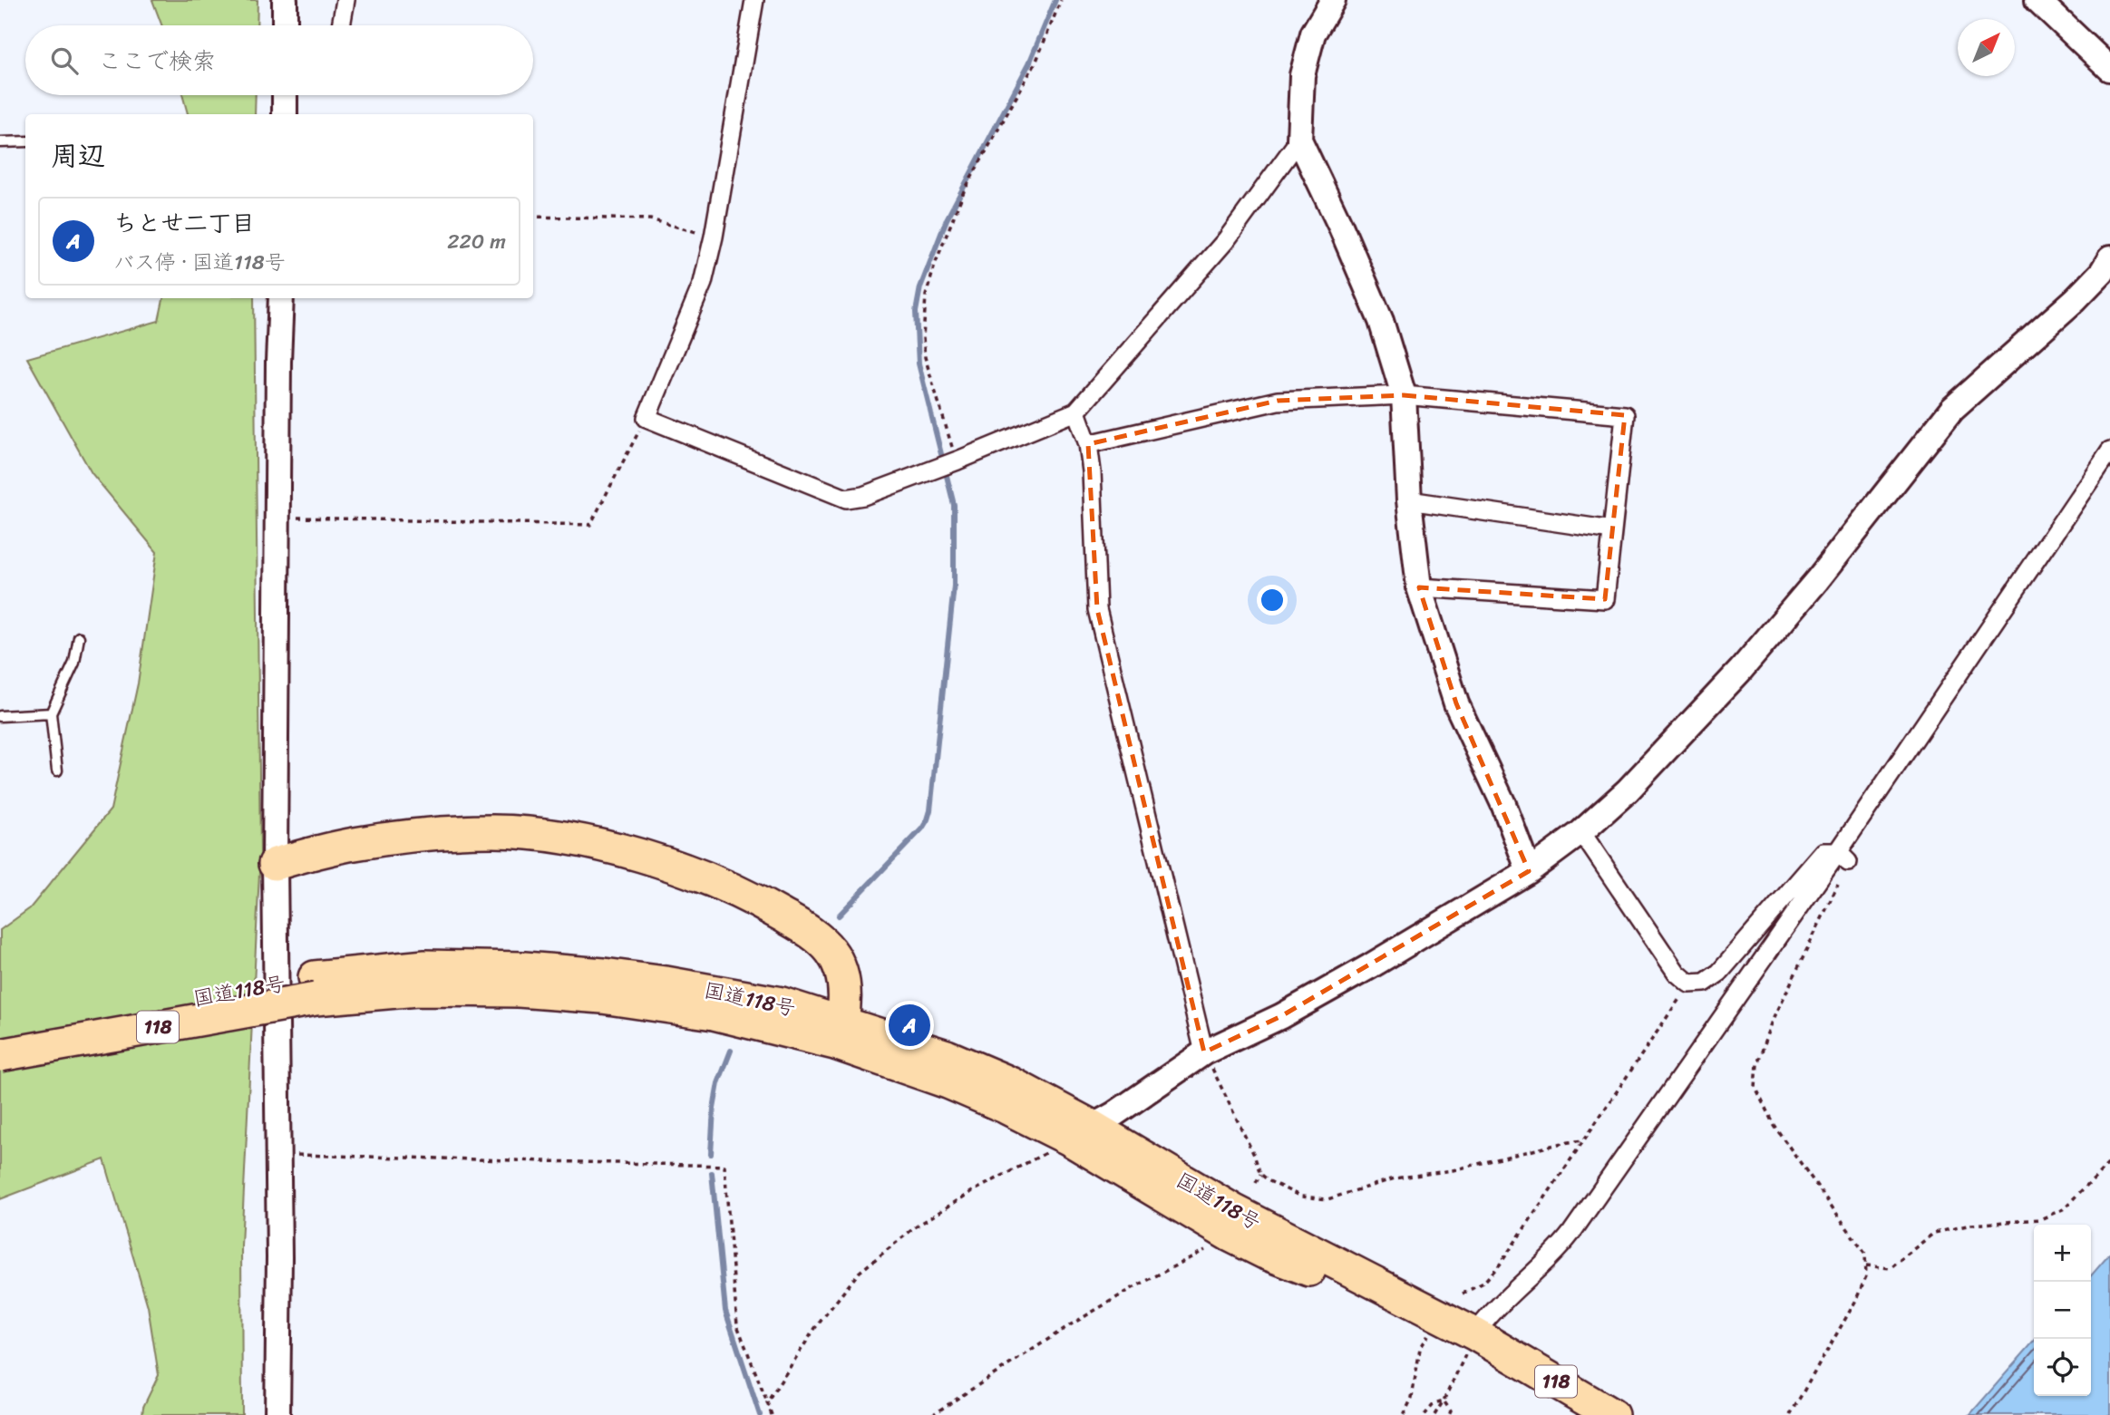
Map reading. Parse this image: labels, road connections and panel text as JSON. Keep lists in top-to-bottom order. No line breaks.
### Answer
{"streets":{"highway":["国道118号","118"]},"north":"top right","page":{"search":"ここで検索","heading":"周辺","list":[{"mark":"A","name":"ちとせ二丁目","note":"バス停 · 国道118号","value":"220 m"}],"pins":"A","map_buttons":["+","−"]}}
